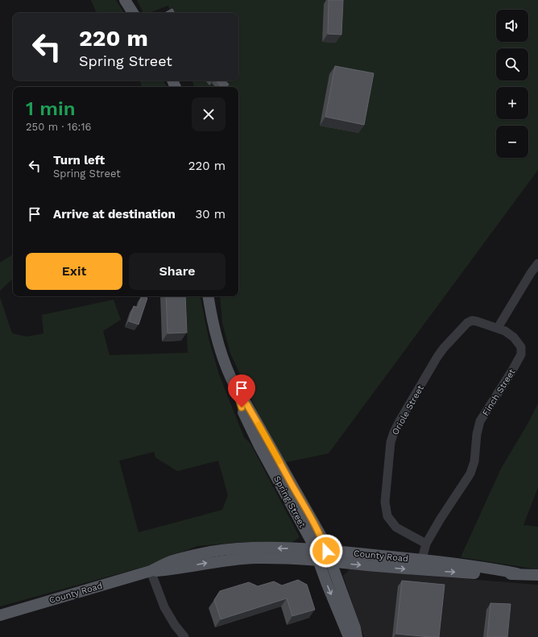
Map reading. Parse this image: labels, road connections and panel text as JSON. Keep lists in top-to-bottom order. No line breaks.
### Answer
{"streets":{"main road":["Spring Street","County Road"],"street":["Finch Street","Oriole Street"]},"crossings":[["Finch Street","Oriole Street"],["Finch Street","County Road"],["Spring Street","County Road"]],"page":{"map_buttons":["+","−"],"turn":["220 m","Spring Street"],"heading":["1 min","250 m · 16:16"],"list":[{"name":"Turn left","note":"Spring Street","value":"220 m"},{"name":"Arrive at destination","value":"30 m"}],"buttons":["Exit","Share"]}}
